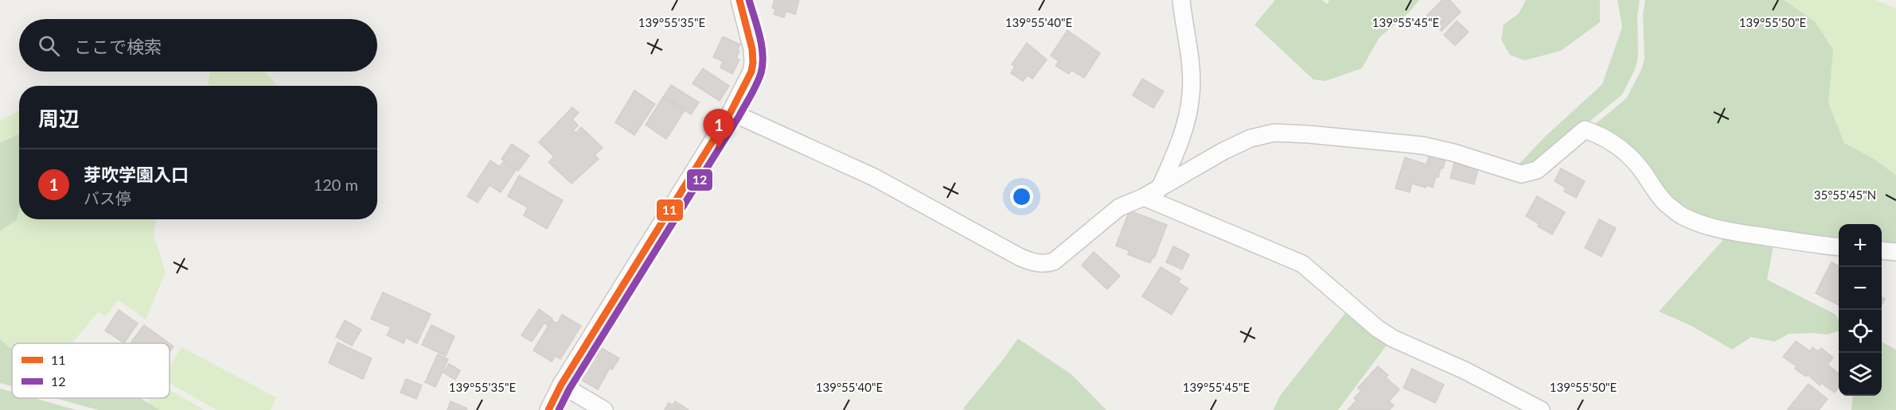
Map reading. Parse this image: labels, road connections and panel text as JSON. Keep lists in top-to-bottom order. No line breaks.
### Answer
{"lines":["transit line 11","transit line 12"],"legend":["11","12"],"page":{"search":"ここで検索","heading":"周辺","pins":"1","list":[{"mark":"1","name":"芽吹学園入口","note":"バス停","value":"120 m"}],"map_buttons":["+","−"]},"coordinates":["139°55'35\"E","139°55'40\"E","139°55'45\"E","139°55'50\"E","35°55'45\"N"]}
